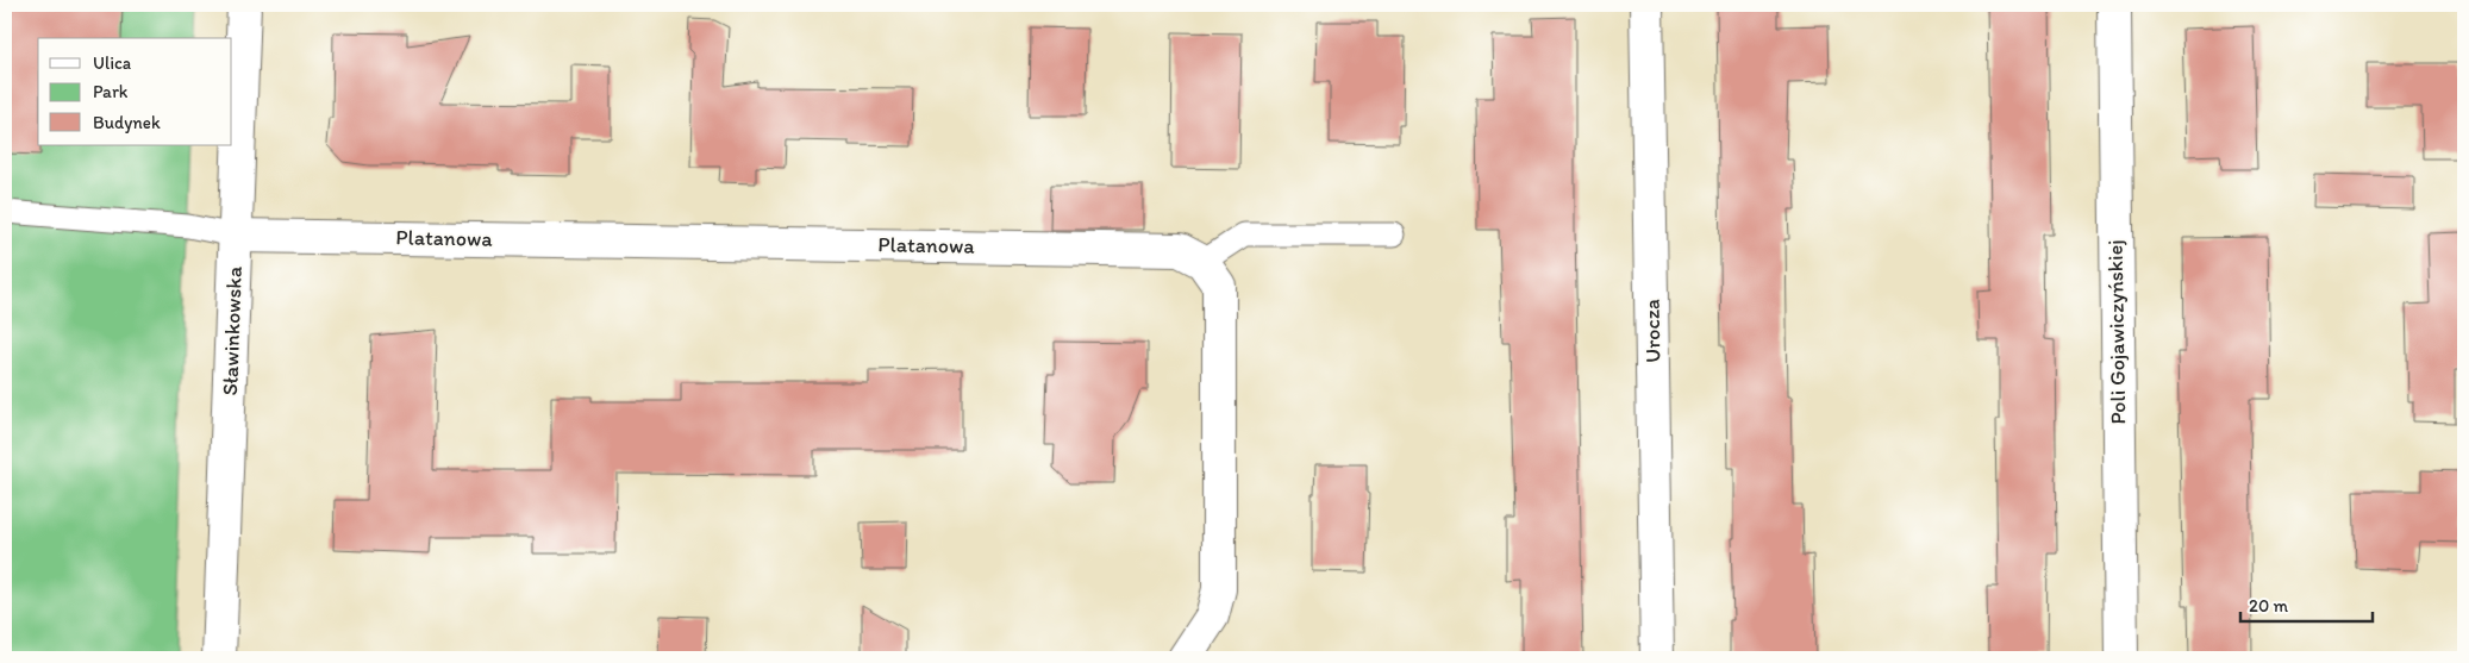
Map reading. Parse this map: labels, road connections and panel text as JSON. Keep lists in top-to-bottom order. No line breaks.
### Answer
{"streets":{"street":["Platanowa","Sławinkowska","Urocza","Poli Gojawiczyńskiej"]},"crossings":[["Platanowa","Sławinkowska"]],"legend":["Ulica","Park","Budynek"],"scale_bar":"20 m"}
